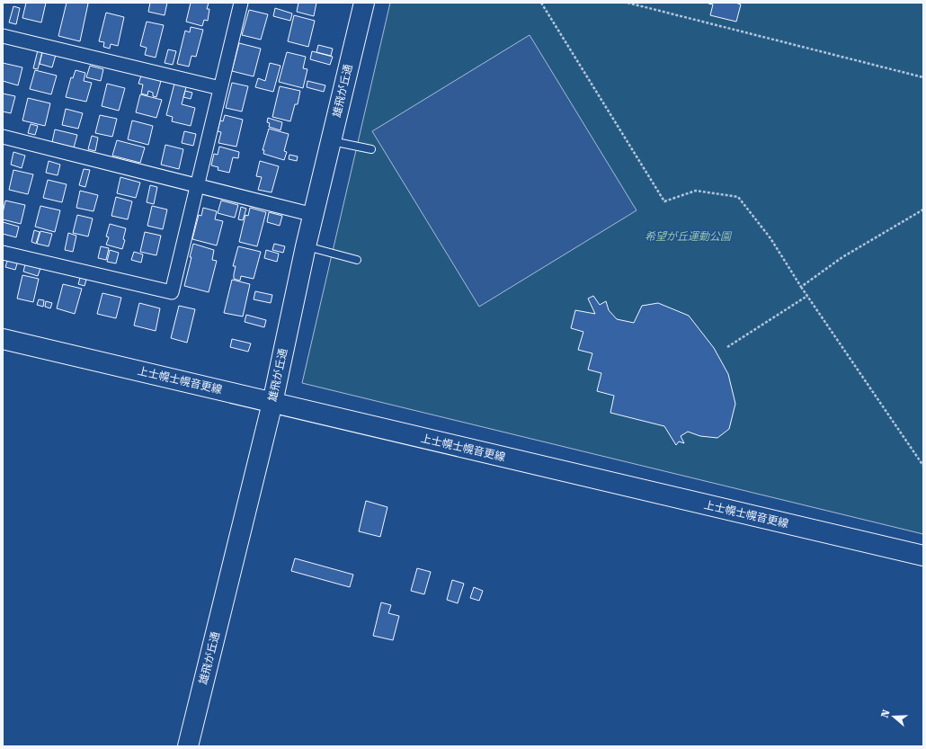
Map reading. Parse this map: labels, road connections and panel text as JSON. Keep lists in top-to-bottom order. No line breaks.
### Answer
{"streets":{"main road":["雄飛が丘通","上士幌士幌音更線"]},"crossings":[["雄飛が丘通","上士幌士幌音更線"]],"parks":["希望が丘運動公園"],"north":"left"}
